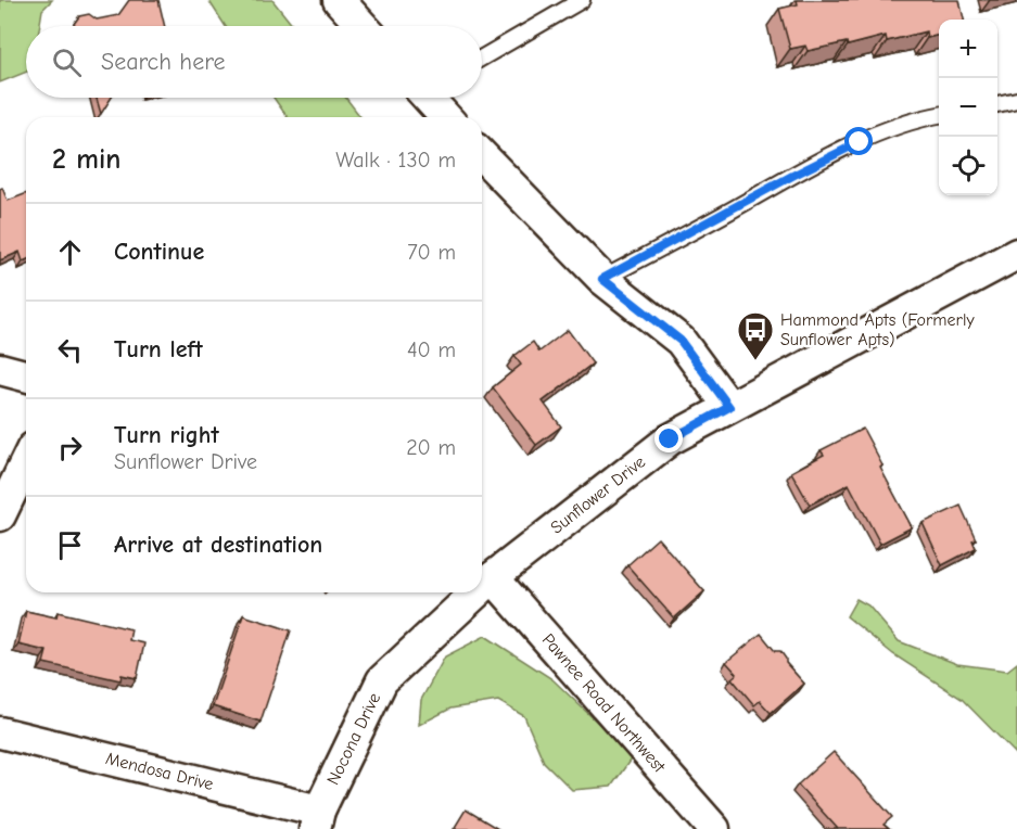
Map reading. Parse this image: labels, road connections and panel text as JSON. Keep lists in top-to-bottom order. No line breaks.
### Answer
{"streets":{"street":["Sunflower Drive","Pawnee Road Northwest","Nocona Drive","Mendosa Drive"]},"crossings":[["Sunflower Drive","Pawnee Road Northwest"],["Sunflower Drive","Nocona Drive"],["Pawnee Road Northwest","Nocona Drive"],["Nocona Drive","Mendosa Drive"]],"places":{"bus stop":["Hammond Apts (Formerly Sunflower Apts)"]},"page":{"map_buttons":["+","−"],"search":"Search here","heading":["2 min","Walk · 130 m"],"list":[["Continue","70 m"],["Turn left","40 m"],["Turn right","Sunflower Drive","20 m"],"Arrive at destination"]}}
